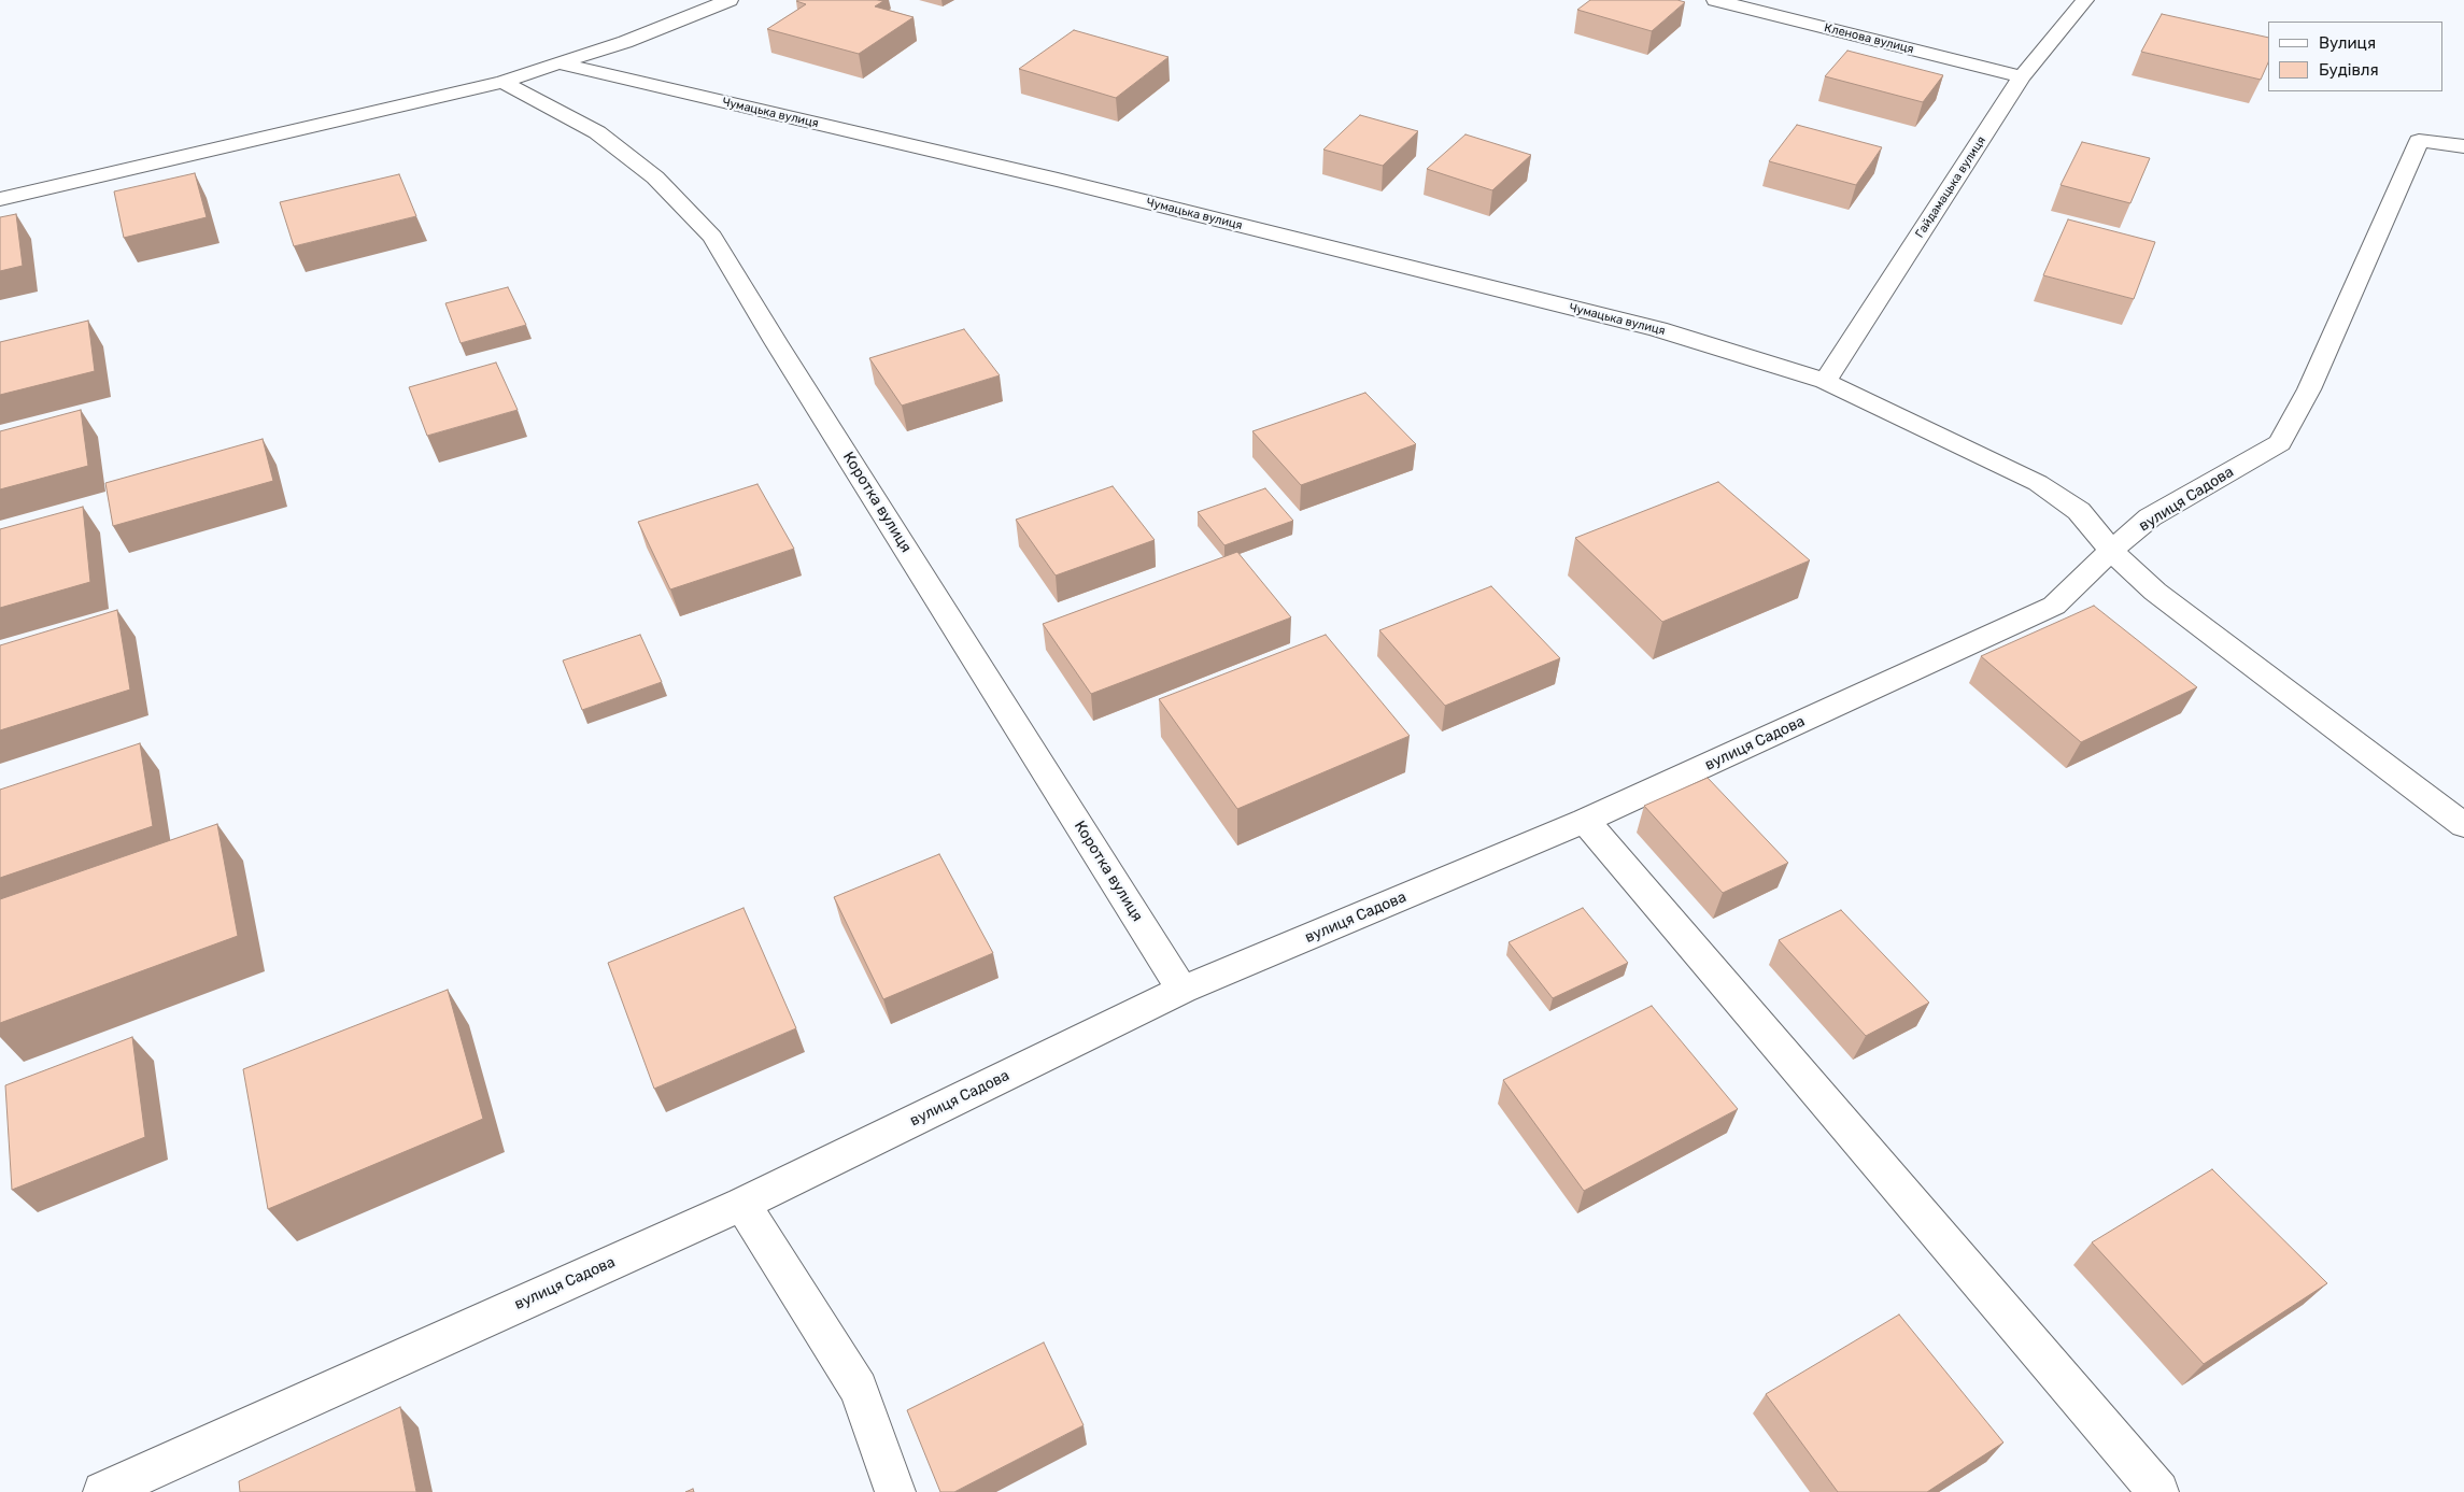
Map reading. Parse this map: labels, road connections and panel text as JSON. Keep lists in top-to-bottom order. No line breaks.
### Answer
{"streets":{"street":["Кленова вулиця","Чумацька вулиця","Гайдамацька вулиця","вулиця Садова","Коротка вулиця"]},"crossings":[["Кленова вулиця","Гайдамацька вулиця"],["Чумацька вулиця","Гайдамацька вулиця"],["Чумацька вулиця","вулиця Садова"],["вулиця Садова","Коротка вулиця"]],"legend":["Вулиця","Будівля"]}
